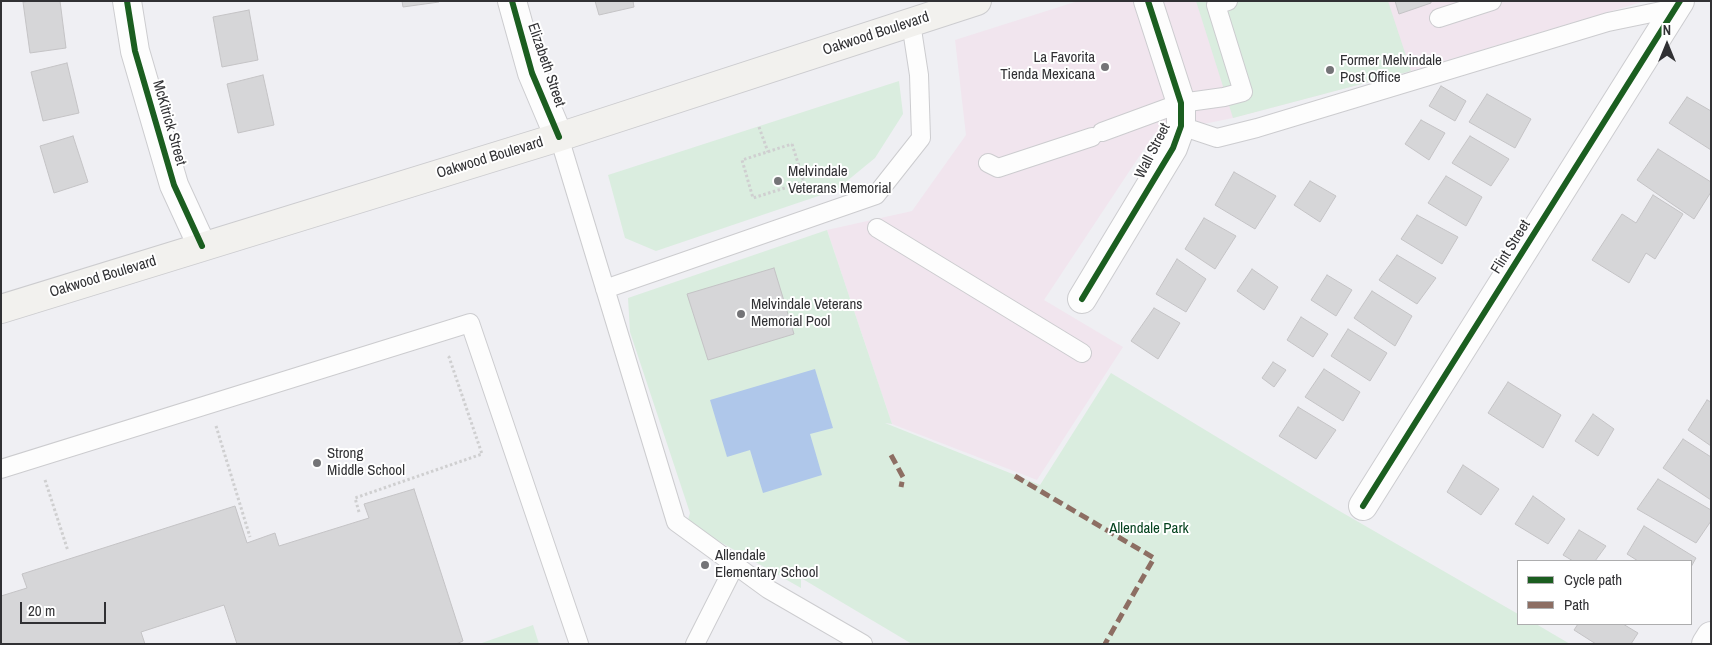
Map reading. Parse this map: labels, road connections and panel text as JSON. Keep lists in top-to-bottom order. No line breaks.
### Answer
{"streets":{"main road":["Oakwood Boulevard"],"street":["Elizabeth Street","McKitrick Street","Wall Street","Flint Street"]},"crossings":[["Oakwood Boulevard","Elizabeth Street"],["Oakwood Boulevard","McKitrick Street"]],"parks":["Allendale Park"],"places":["La Favorita Tienda Mexicana","Former Melvindale Post Office","Melvindale Veterans Memorial","Melvindale Veterans Memorial Pool","Strong Middle School","Allendale Elementary School"],"legend":["Cycle path","Path"],"scale_bar":"20 m","north":"top"}
